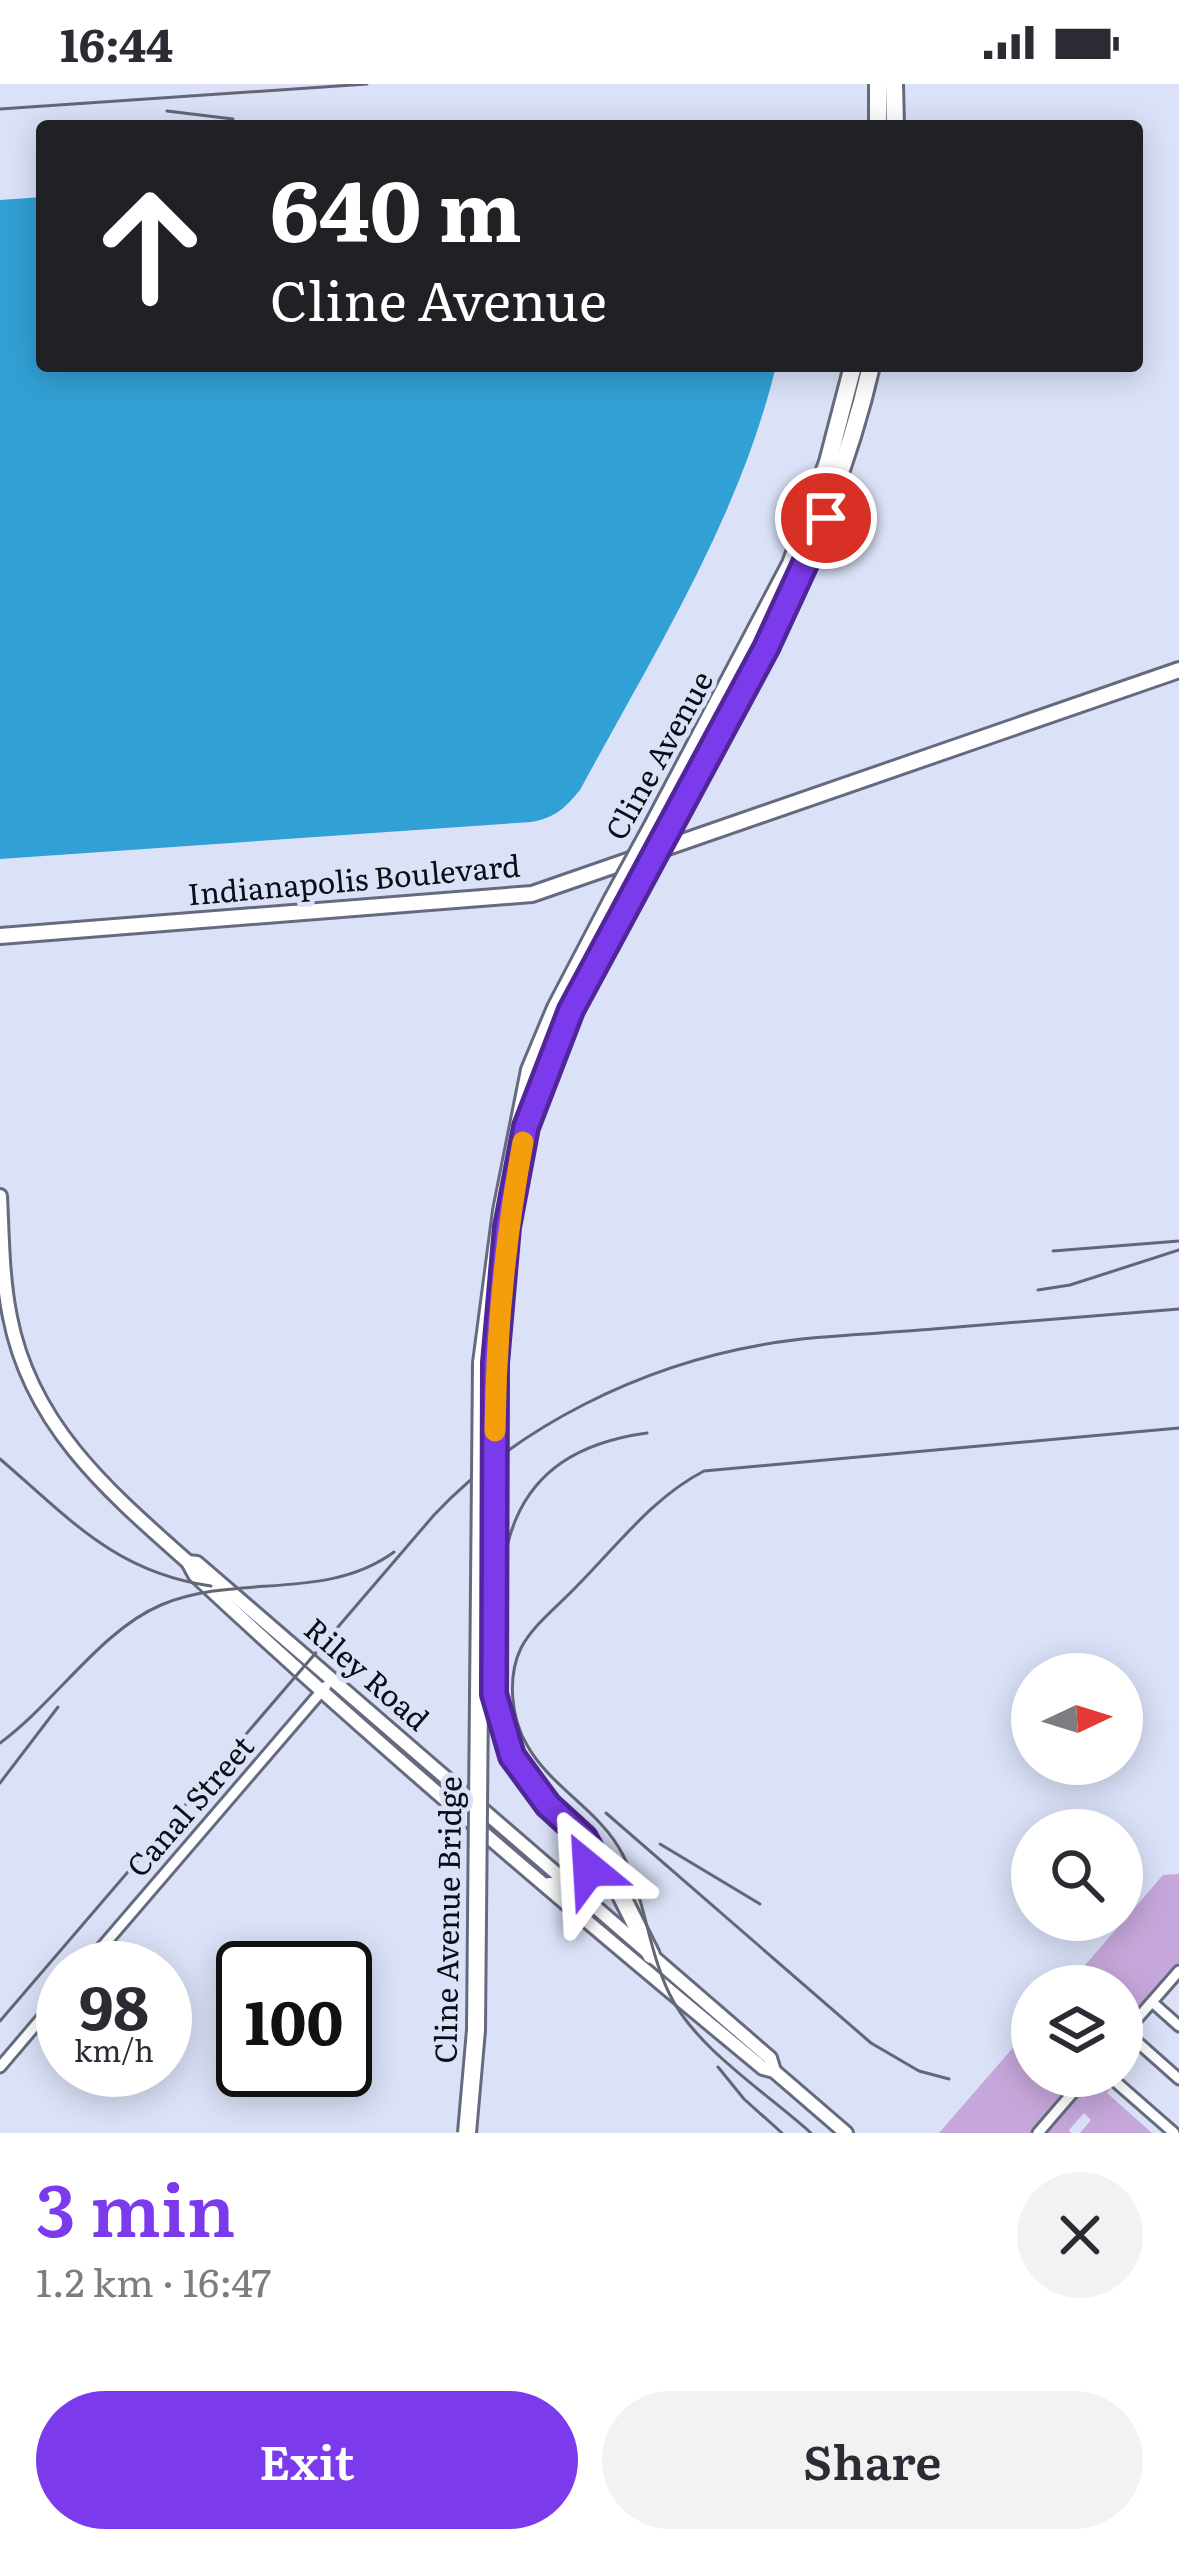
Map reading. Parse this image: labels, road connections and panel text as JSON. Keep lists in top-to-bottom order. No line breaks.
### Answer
{"streets":{"highway":["Cline Avenue","Cline Avenue Bridge"],"main road":["Indianapolis Boulevard","Riley Road"],"street":["Canal Street"]},"crossings":[["Cline Avenue","Cline Avenue Bridge"],["Riley Road","Canal Street"]],"north":"right","page":{"status":"16:44","turn":["640 m","Cline Avenue"],"speed":"98 km/h","limit":"100","heading":["3 min","1.2 km · 16:47"],"buttons":["Exit","Share"]}}
